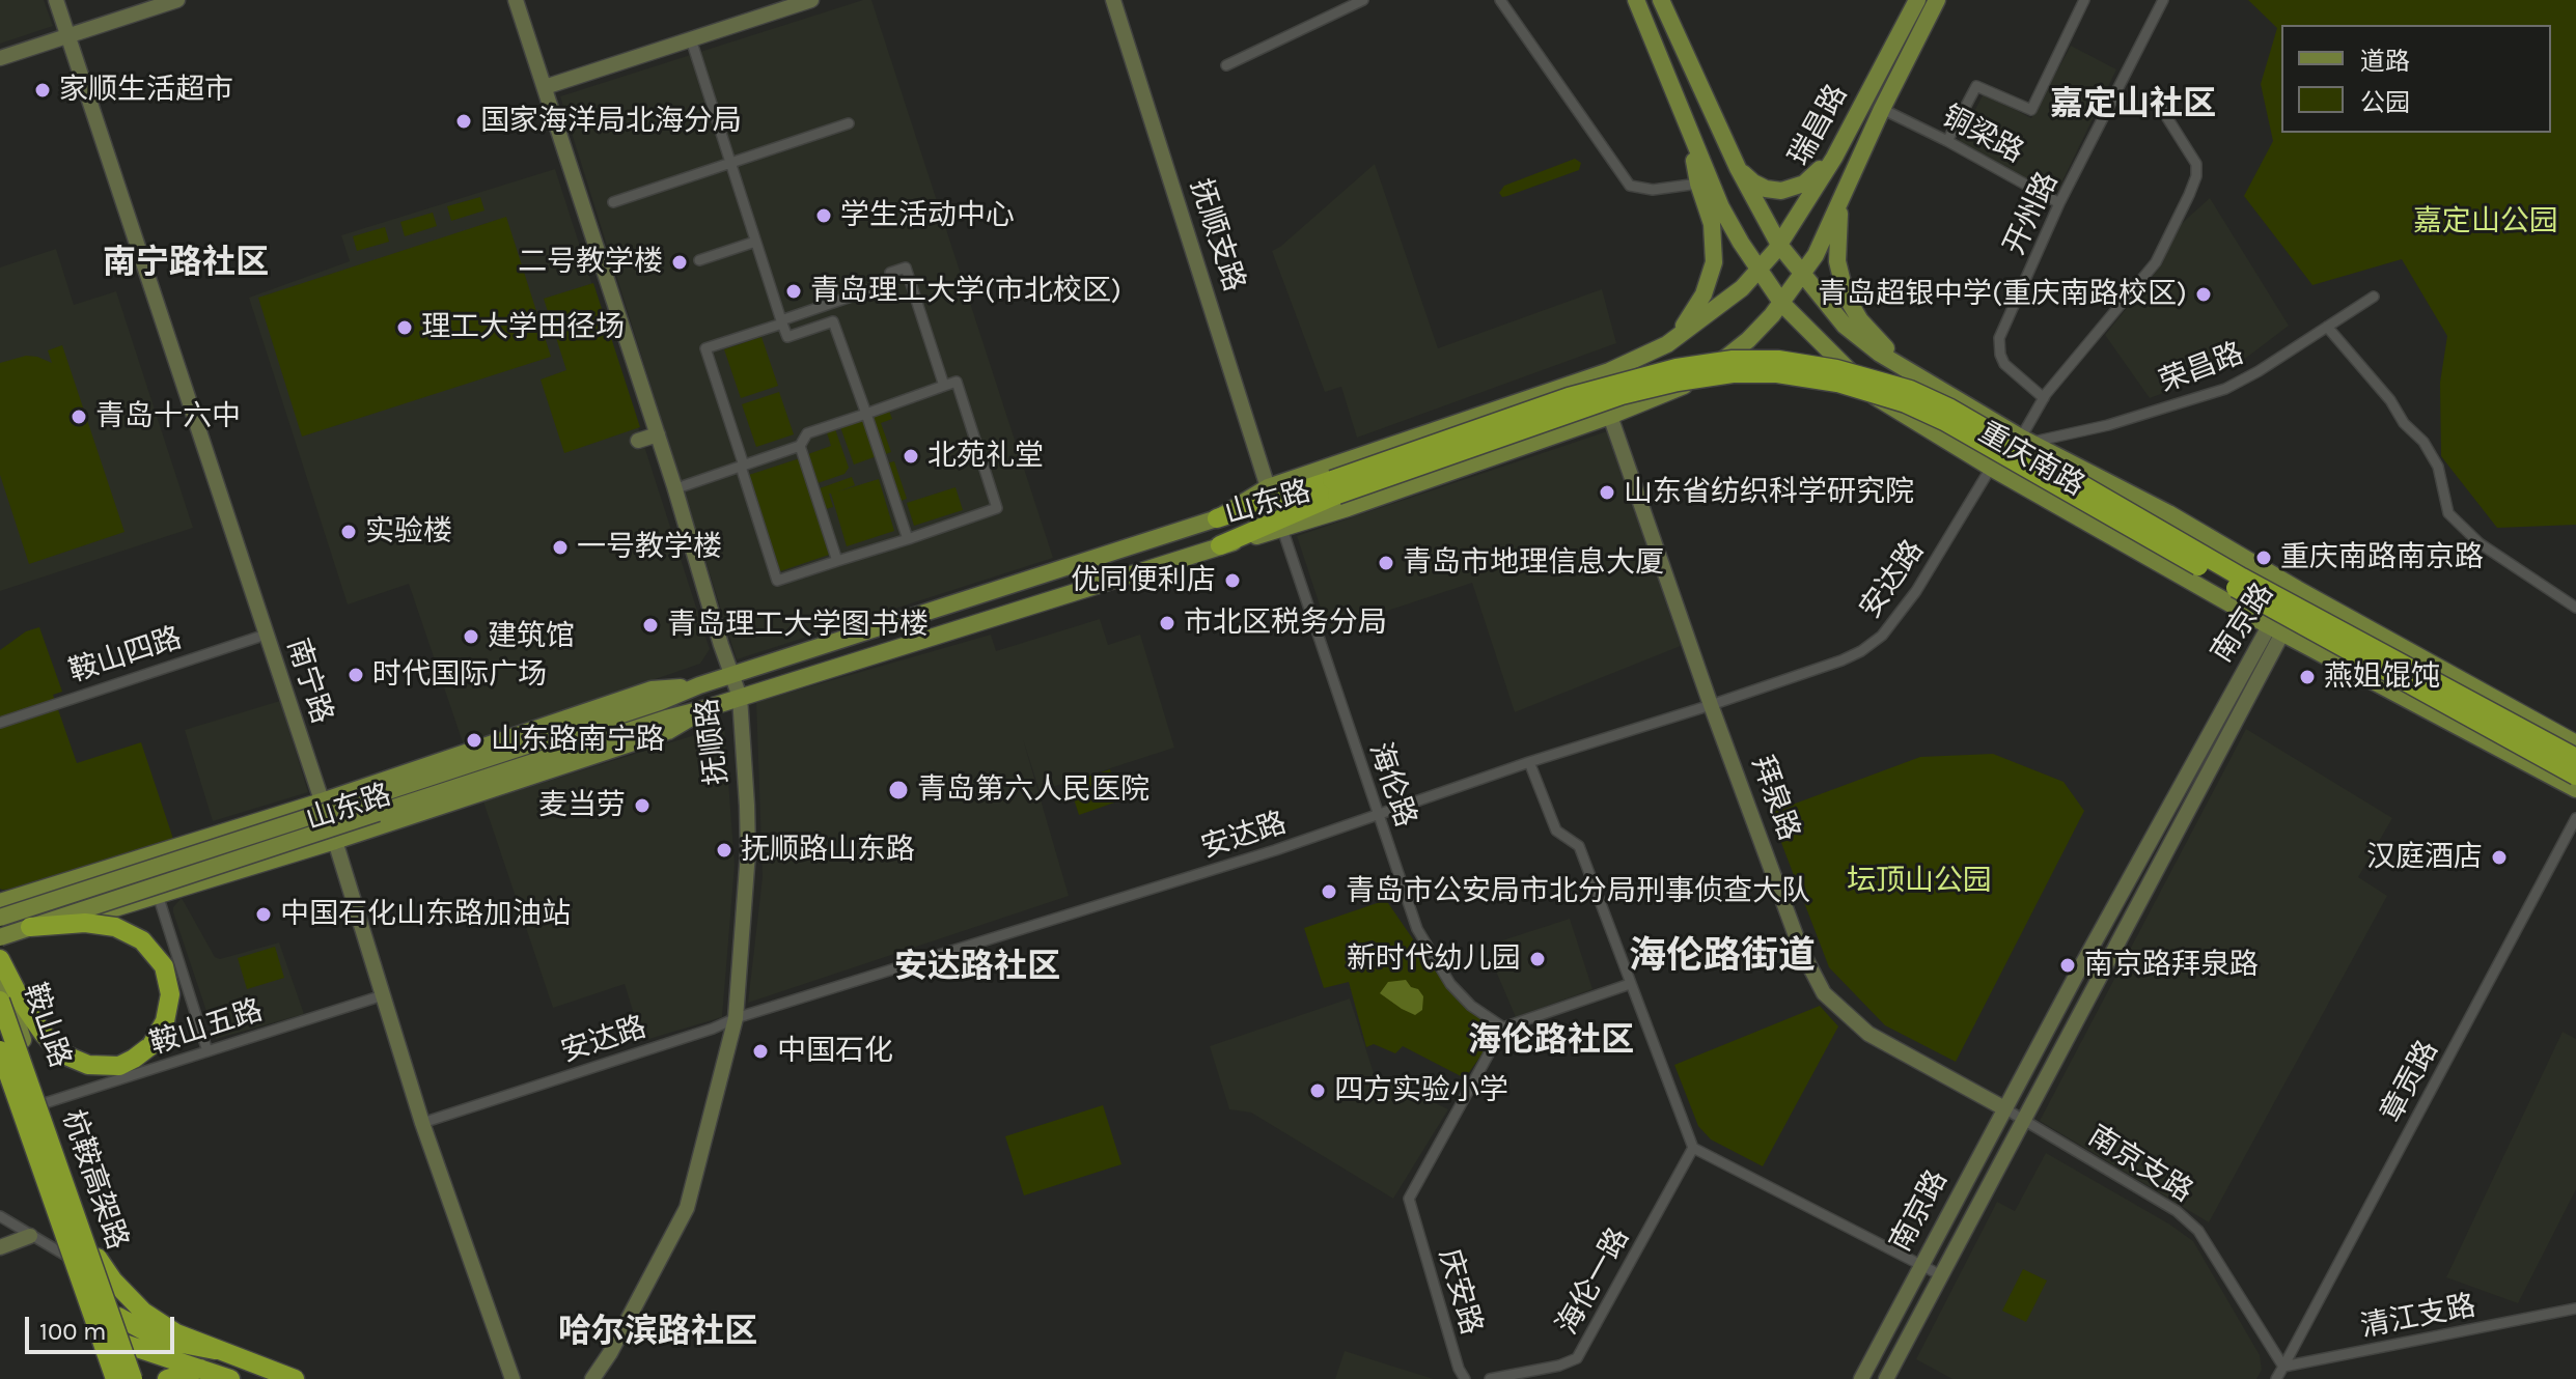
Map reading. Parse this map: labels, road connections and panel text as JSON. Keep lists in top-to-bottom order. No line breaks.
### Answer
{"streets":{"highway":["杭鞍高架路"],"main road":["瑞昌路","重庆南路","山东路","鞍山路"],"street":["铜梁路","开州路","抚顺支路","荣昌路","安达路","南京路","鞍山四路","南宁路","抚顺路","海伦路","拜泉路","鞍山五路","章贡路","南京支路","海伦一路","庆安路","清江支路"]},"crossings":[["瑞昌路","铜梁路"],["瑞昌路","重庆南路"],["瑞昌路","山东路"],["铜梁路","开州路"],["抚顺支路","山东路"],["荣昌路","重庆南路"],["重庆南路","山东路"],["重庆南路","安达路"],["重庆南路","南京路"],["山东路","南宁路"],["山东路","抚顺路"],["山东路","海伦路"],["山东路","拜泉路"],["安达路","南宁路"],["安达路","抚顺路"],["安达路","海伦路"],["安达路","拜泉路"],["南京路","拜泉路"],["南京路","南京支路"],["鞍山四路","南宁路"],["南宁路","鞍山五路"],["海伦路","庆安路"],["拜泉路","南京支路"],["鞍山路","鞍山五路"],["章贡路","南京支路"],["章贡路","清江支路"],["南京支路","清江支路"]],"districts":["嘉定山社区","南宁路社区","海伦路街道","安达路社区","海伦路社区","哈尔滨路社区"],"parks":["嘉定山公园","坛顶山公园"],"places":["家顺生活超市","国家海洋局北海分局","学生活动中心","二号教学楼","青岛理工大学(市北校区)","青岛超银中学(重庆南路校区)","理工大学田径场","青岛十六中","北苑礼堂","山东省纺织科学研究院","实验楼","一号教学楼","重庆南路南京路","青岛市地理信息大厦","优同便利店","市北区税务分局","青岛理工大学图书楼","建筑馆","时代国际广场","燕姐馄饨","山东路南宁路","青岛第六人民医院","麦当劳","抚顺路山东路","汉庭酒店","青岛市公安局市北分局刑事侦查大队","中国石化山东路加油站","新时代幼儿园","南京路拜泉路","中国石化","四方实验小学"],"legend":["道路","公园"],"scale_bar":"100 m"}
